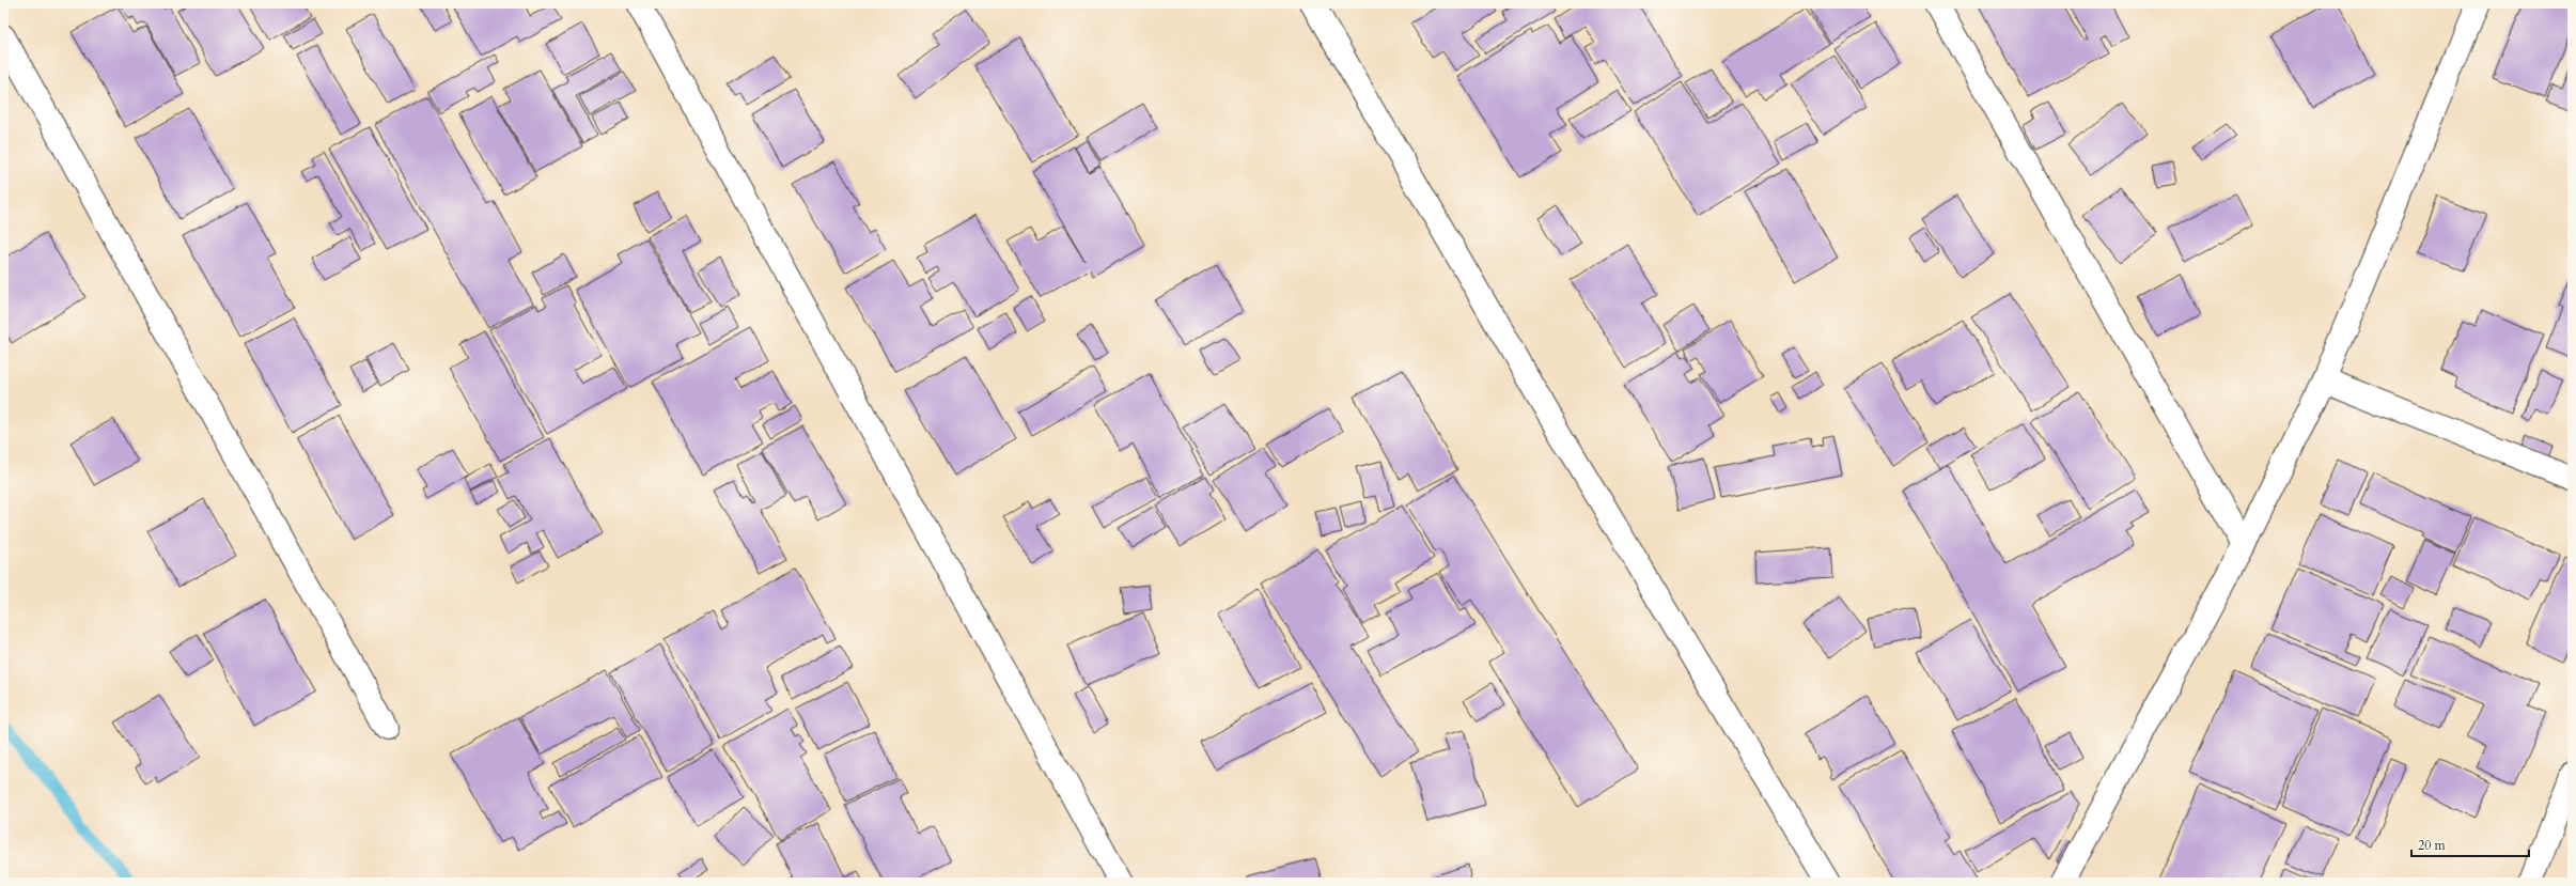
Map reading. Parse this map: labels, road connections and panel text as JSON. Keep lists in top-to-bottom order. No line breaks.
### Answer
{"scale_bar":"20 m"}
